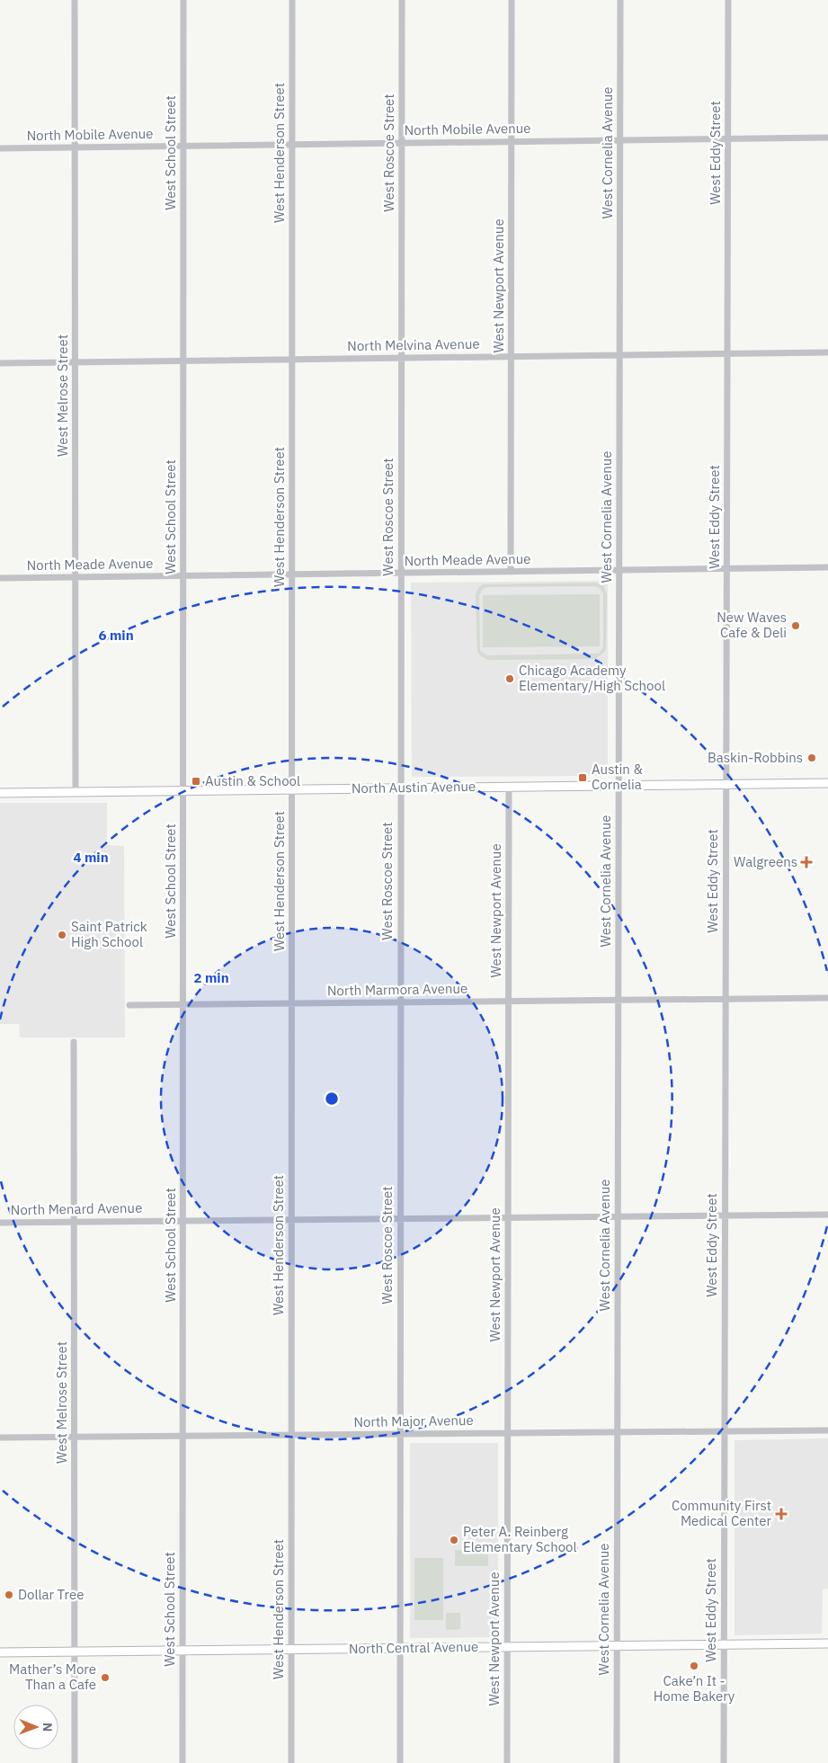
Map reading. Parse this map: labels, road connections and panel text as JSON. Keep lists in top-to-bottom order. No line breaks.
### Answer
{"streets":{"street":["North Mobile Avenue","West School Street","West Henderson Street","West Roscoe Street","West Cornelia Avenue","West Eddy Street","West Newport Avenue","North Melvina Avenue","West Melrose Street","North Meade Avenue","North Austin Avenue","North Marmora Avenue","North Menard Avenue","North Major Avenue","North Central Avenue"]},"crossings":[["North Mobile Avenue","West School Street"],["North Mobile Avenue","West Henderson Street"],["North Mobile Avenue","West Roscoe Street"],["North Mobile Avenue","West Cornelia Avenue"],["North Mobile Avenue","West Eddy Street"],["North Mobile Avenue","West Newport Avenue"],["North Mobile Avenue","West Melrose Street"],["West School Street","North Melvina Avenue"],["West School Street","North Meade Avenue"],["West School Street","North Austin Avenue"],["West School Street","North Marmora Avenue"],["West School Street","North Menard Avenue"],["West School Street","North Major Avenue"],["West School Street","North Central Avenue"],["West Henderson Street","North Melvina Avenue"],["West Henderson Street","North Meade Avenue"],["West Henderson Street","North Austin Avenue"],["West Henderson Street","North Marmora Avenue"],["West Henderson Street","North Menard Avenue"],["West Henderson Street","North Major Avenue"],["West Henderson Street","North Central Avenue"],["West Roscoe Street","North Melvina Avenue"],["West Roscoe Street","North Meade Avenue"],["West Roscoe Street","North Austin Avenue"],["West Roscoe Street","North Marmora Avenue"],["West Roscoe Street","North Menard Avenue"],["West Roscoe Street","North Major Avenue"],["West Roscoe Street","North Central Avenue"],["West Cornelia Avenue","North Melvina Avenue"],["West Cornelia Avenue","North Meade Avenue"],["West Cornelia Avenue","North Austin Avenue"],["West Cornelia Avenue","North Marmora Avenue"],["West Cornelia Avenue","North Menard Avenue"],["West Cornelia Avenue","North Major Avenue"],["West Cornelia Avenue","North Central Avenue"],["West Eddy Street","North Melvina Avenue"],["West Eddy Street","North Meade Avenue"],["West Eddy Street","North Austin Avenue"],["West Eddy Street","North Marmora Avenue"],["West Eddy Street","North Menard Avenue"],["West Eddy Street","North Major Avenue"],["West Eddy Street","North Central Avenue"],["West Newport Avenue","North Melvina Avenue"],["West Newport Avenue","North Meade Avenue"],["West Newport Avenue","North Austin Avenue"],["West Newport Avenue","North Marmora Avenue"],["West Newport Avenue","North Menard Avenue"],["West Newport Avenue","North Major Avenue"],["West Newport Avenue","North Central Avenue"],["North Melvina Avenue","West Melrose Street"],["West Melrose Street","North Meade Avenue"],["West Melrose Street","North Austin Avenue"],["West Melrose Street","North Menard Avenue"],["West Melrose Street","North Major Avenue"],["West Melrose Street","North Central Avenue"]],"places":{"other":["New Waves Cafe & Deli","Chicago Academy Elementary/High School","Baskin-Robbins","Saint Patrick High School","Peter A. Reinberg Elementary School","Dollar Tree","Cake’n It - Home Bakery","Mather’s More Than a Cafe"],"transit":["Austin & Cornelia","Austin & School"],"health":["Walgreens","Community First Medical Center"]},"north":"right","rings":["6 min","4 min","2 min"]}
